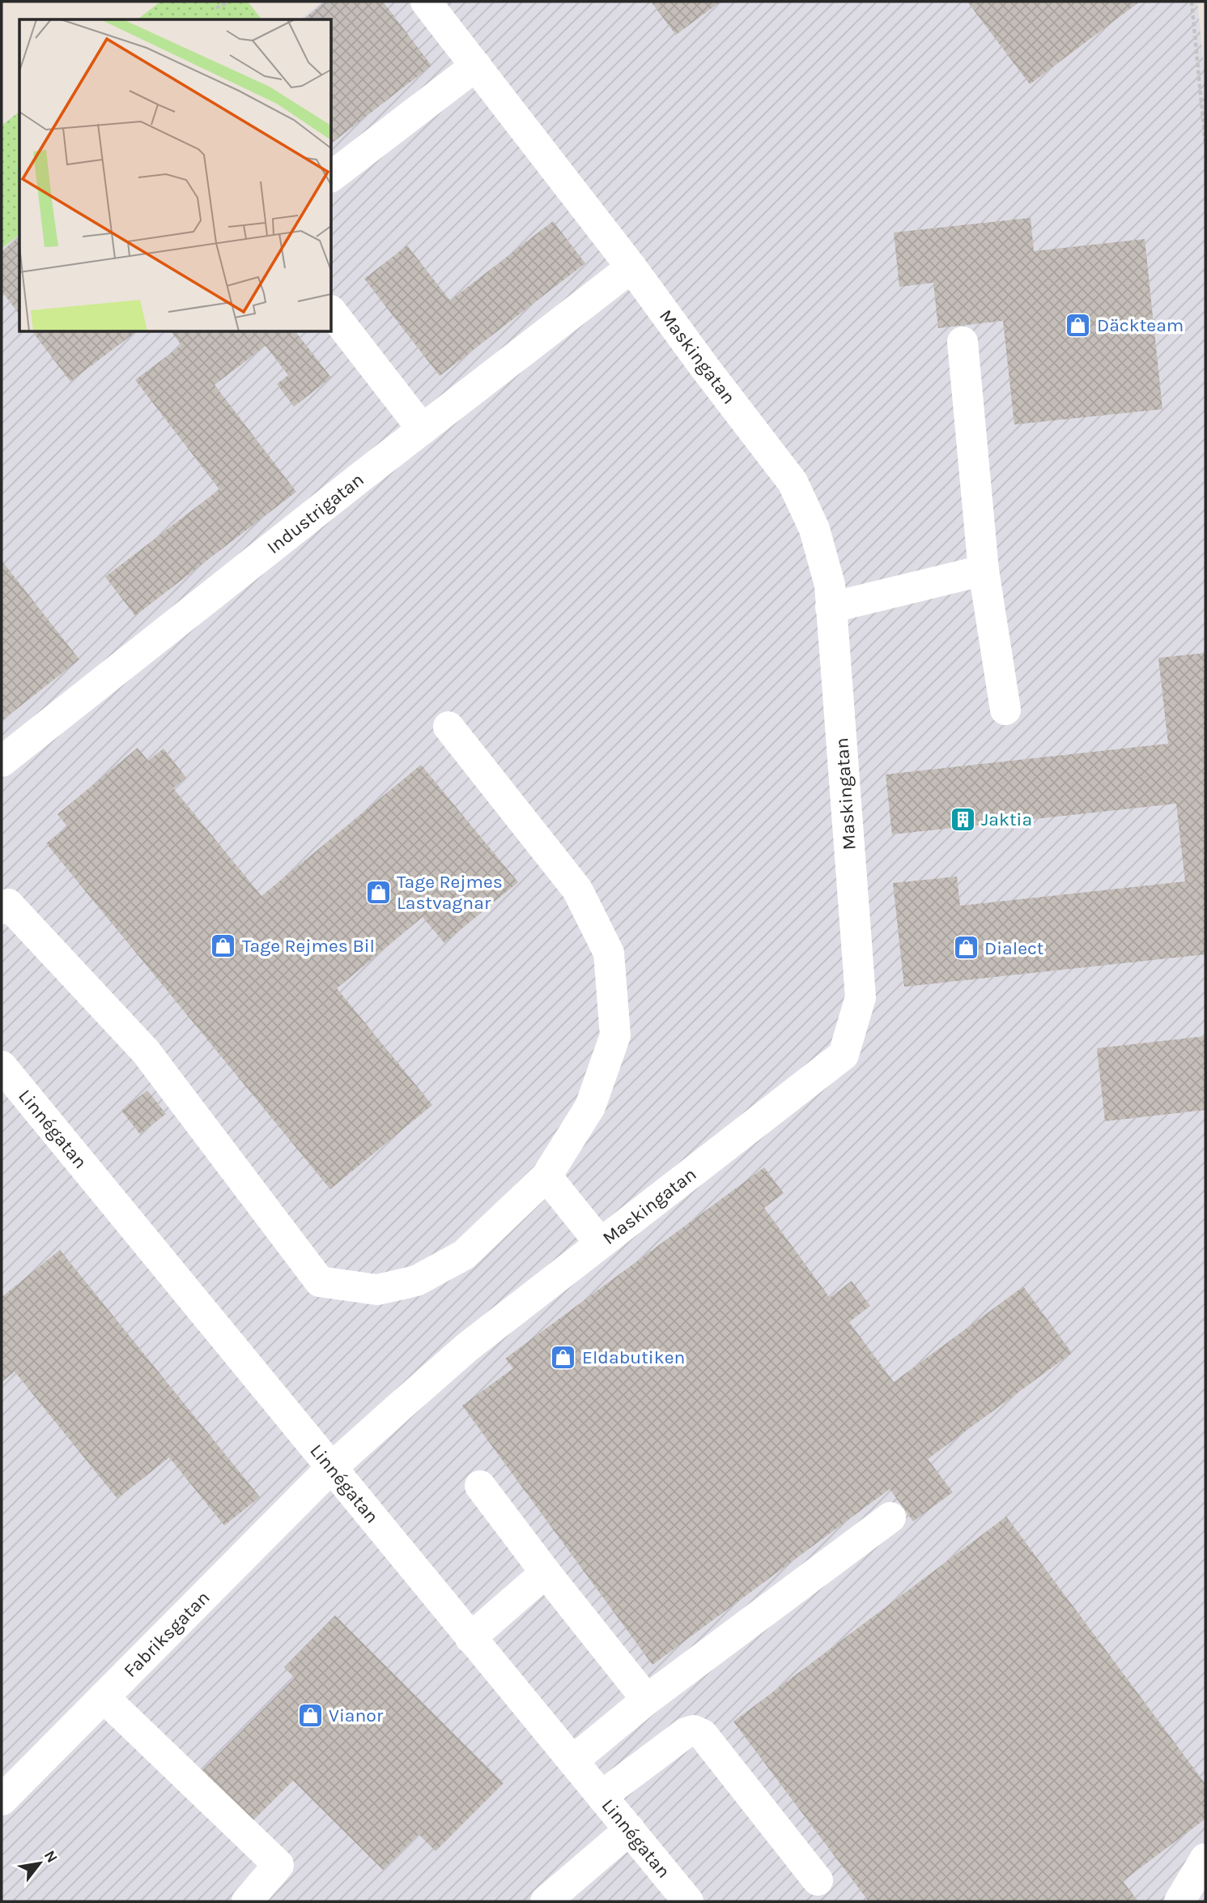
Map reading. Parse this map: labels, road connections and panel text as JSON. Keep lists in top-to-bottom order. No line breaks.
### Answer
{"streets":{"street":["Maskingatan","Industrigatan","Linnégatan","Fabriksgatan"]},"crossings":[["Maskingatan","Industrigatan"],["Maskingatan","Linnégatan"],["Maskingatan","Fabriksgatan"],["Linnégatan","Fabriksgatan"]],"places":{"shop":["Däckteam","Tage Rejmes Lastvagnar","Tage Rejmes Bil","Dialect","Eldabutiken","Vianor"],"building":["Jaktia"]},"north":"top right"}
